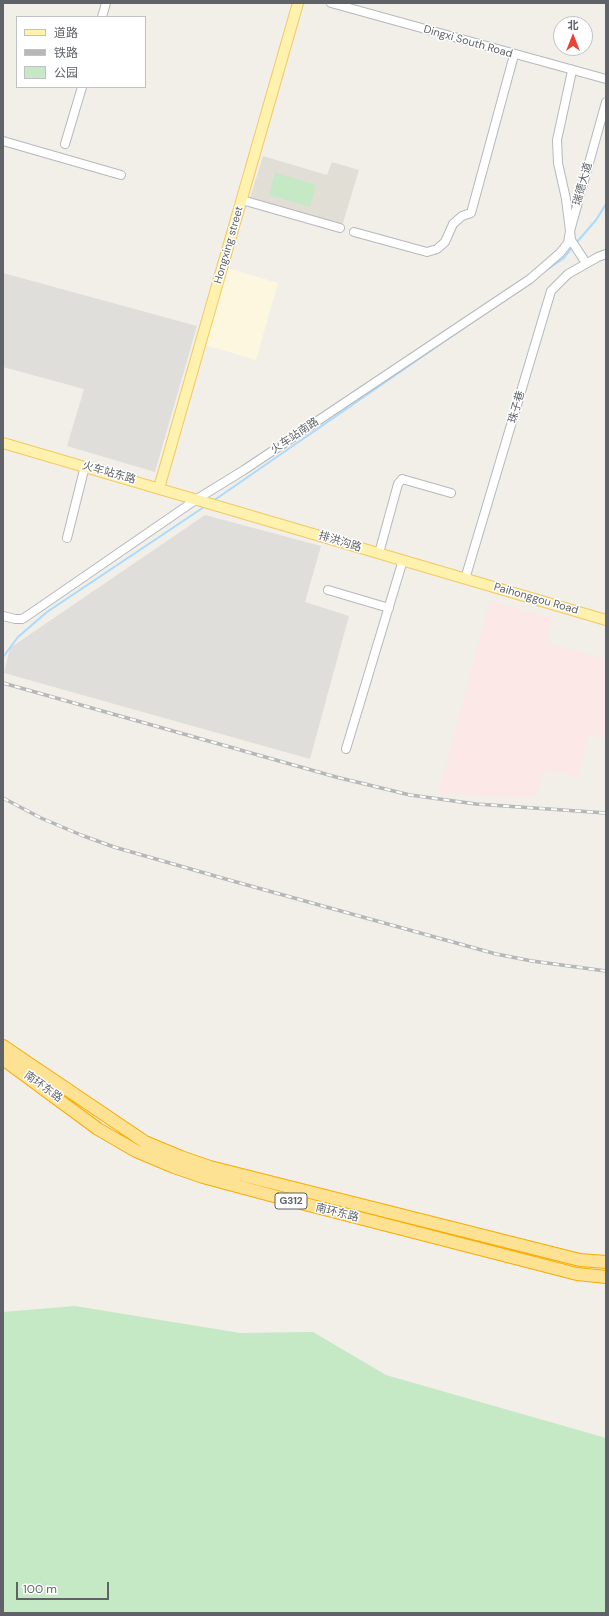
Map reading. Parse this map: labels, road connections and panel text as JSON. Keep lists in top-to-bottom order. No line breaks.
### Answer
{"streets":{"highway":["南环东路","G312"],"main road":["Hongxing street","火车站东路","排洪沟路","Paihonggou Road"],"street":["Dingxi South Road","瑞德大道","珠子巷","火车站南路"]},"crossings":[["瑞德大道","珠子巷"],["瑞德大道","火车站南路"],["Hongxing street","火车站东路"],["珠子巷","排洪沟路"],["珠子巷","Paihonggou Road"],["火车站南路","火车站东路"],["火车站东路","排洪沟路"],["排洪沟路","Paihonggou Road"]],"legend":["道路","铁路","公园"],"scale_bar":"100 m","north":"top"}
